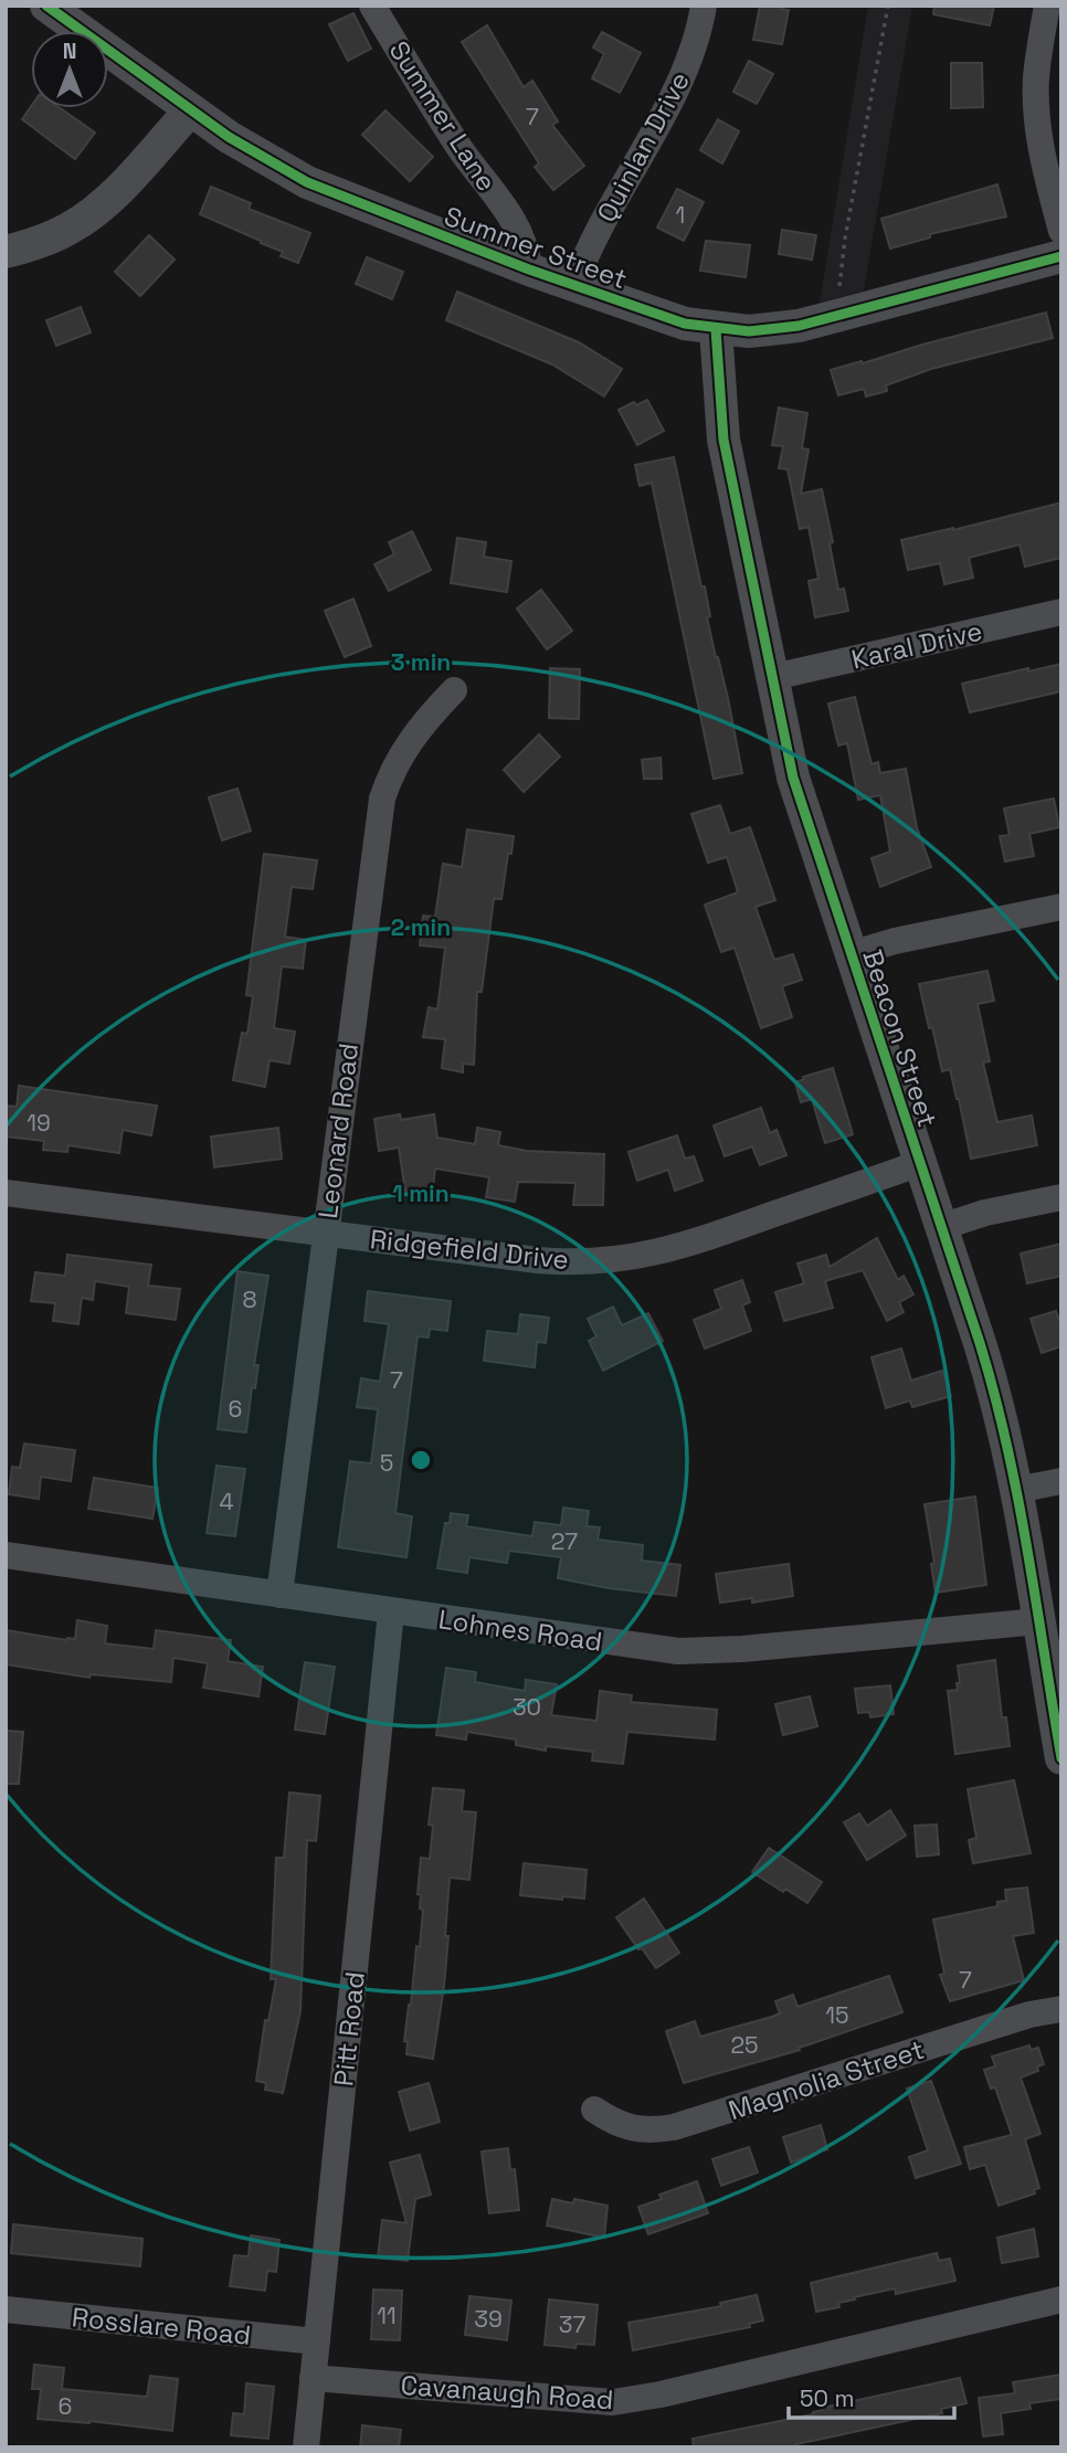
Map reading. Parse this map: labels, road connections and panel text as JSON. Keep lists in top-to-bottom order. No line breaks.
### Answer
{"streets":{"street":["Summer Lane","Quinlan Drive","Summer Street","Karal Drive","Beacon Street","Leonard Road","Ridgefield Drive","Lohnes Road","Pitt Road","Magnolia Street","Rosslare Road","Cavanaugh Road"]},"crossings":[["Summer Lane","Summer Street"],["Quinlan Drive","Summer Street"],["Summer Street","Beacon Street"],["Karal Drive","Beacon Street"],["Beacon Street","Ridgefield Drive"],["Beacon Street","Lohnes Road"],["Leonard Road","Ridgefield Drive"],["Leonard Road","Lohnes Road"],["Lohnes Road","Pitt Road"],["Pitt Road","Rosslare Road"],["Pitt Road","Cavanaugh Road"]],"house_numbers":["7","1","19","8","7","6","5","4","27","30","7","15","25","11","39","37","6"],"scale_bar":"50 m","north":"top","rings":["3 min","2 min","1 min"]}
